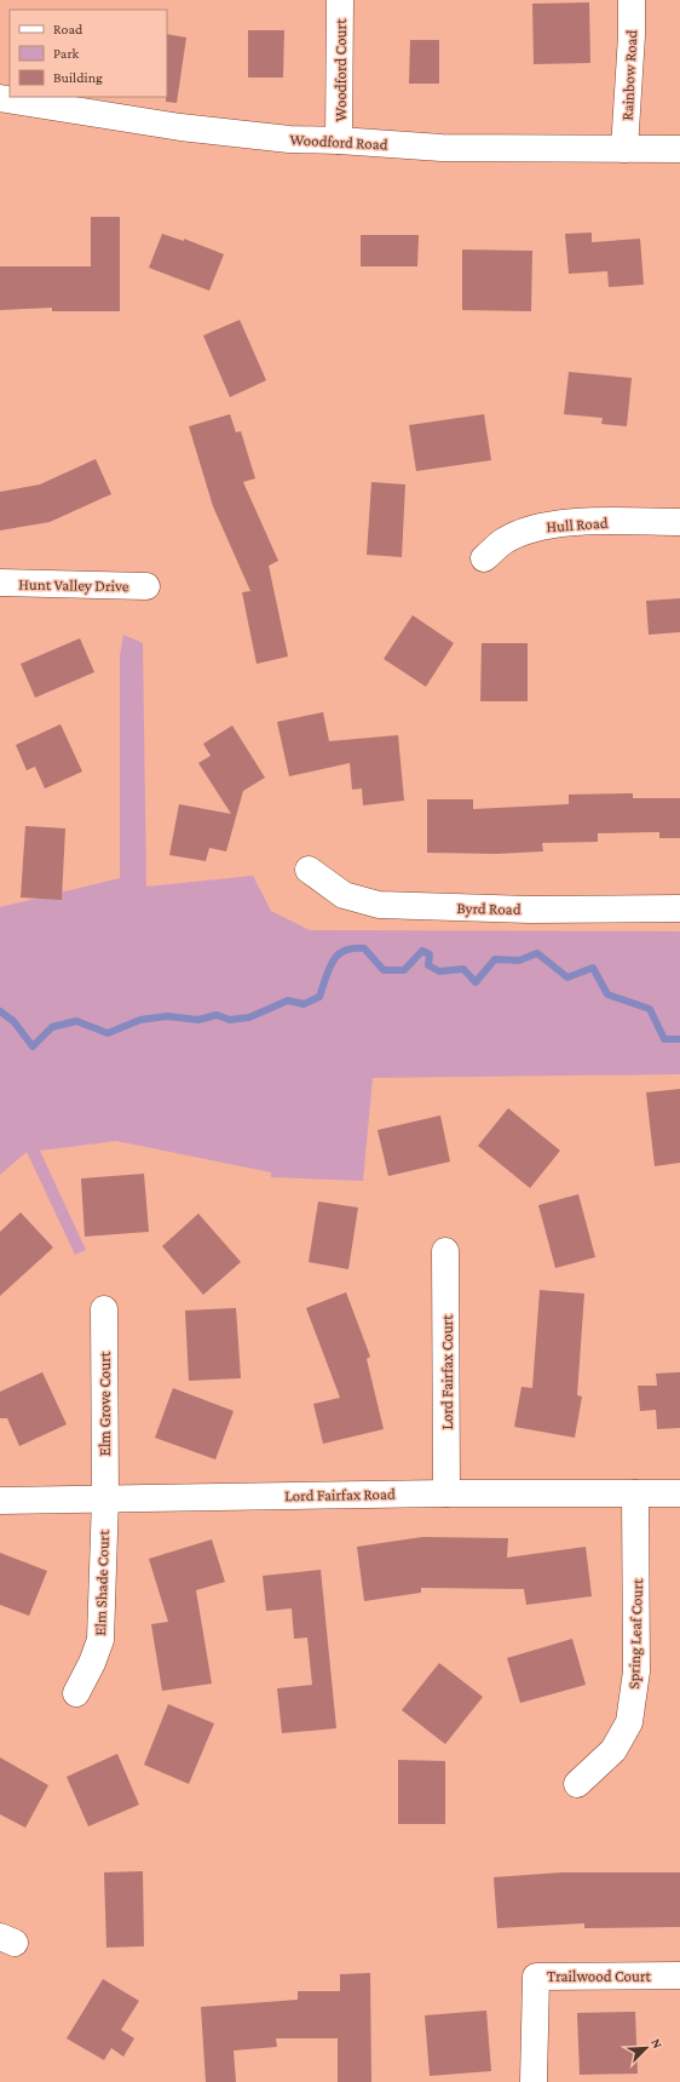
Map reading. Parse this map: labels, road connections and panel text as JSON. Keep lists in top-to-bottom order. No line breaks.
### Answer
{"streets":{"street":["Woodford Court","Rainbow Road","Woodford Road","Hull Road","Hunt Valley Drive","Byrd Road","Lord Fairfax Court","Elm Grove Court","Lord Fairfax Road","Elm Shade Court","Spring Leaf Court","Trailwood Court"]},"crossings":[["Woodford Court","Woodford Road"],["Rainbow Road","Woodford Road"],["Lord Fairfax Court","Lord Fairfax Road"],["Elm Grove Court","Lord Fairfax Road"],["Elm Grove Court","Elm Shade Court"],["Lord Fairfax Road","Elm Shade Court"],["Lord Fairfax Road","Spring Leaf Court"]],"legend":["Road","Park","Building"],"north":"top right"}
